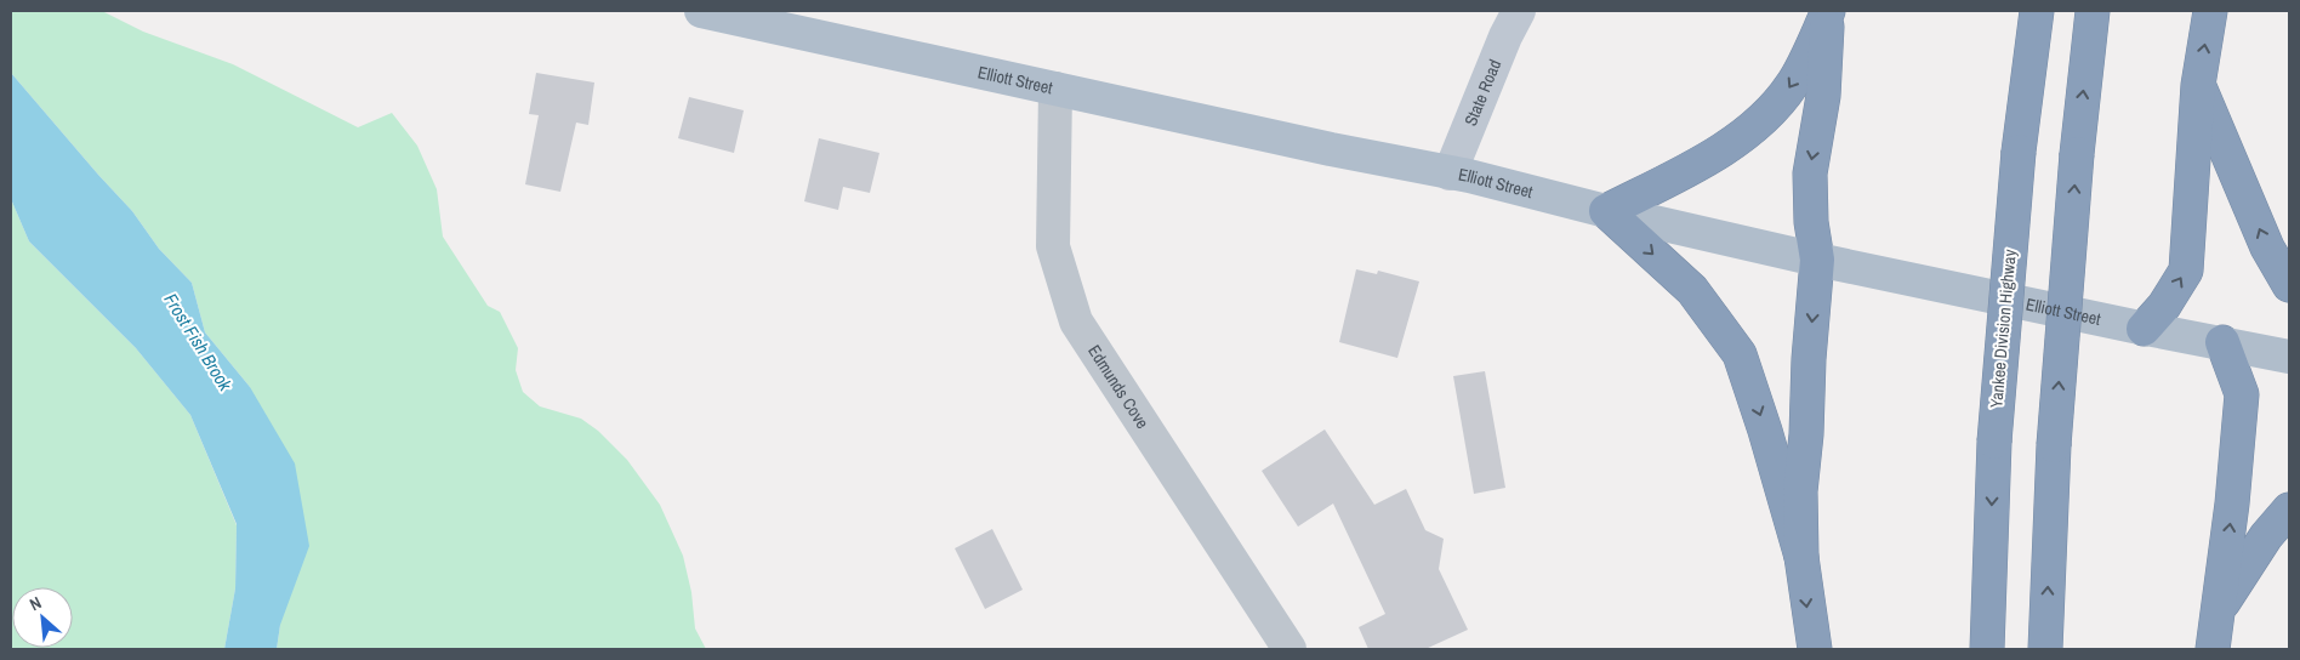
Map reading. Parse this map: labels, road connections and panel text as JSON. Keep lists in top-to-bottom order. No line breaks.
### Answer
{"streets":{"highway":["Yankee Division Highway"],"main road":["Elliott Street","State Road"],"street":["Edmunds Cove"]},"crossings":[["Elliott Street","State Road"],["Elliott Street","Edmunds Cove"]],"water":["Frost Fish Brook"],"north":"top left"}
